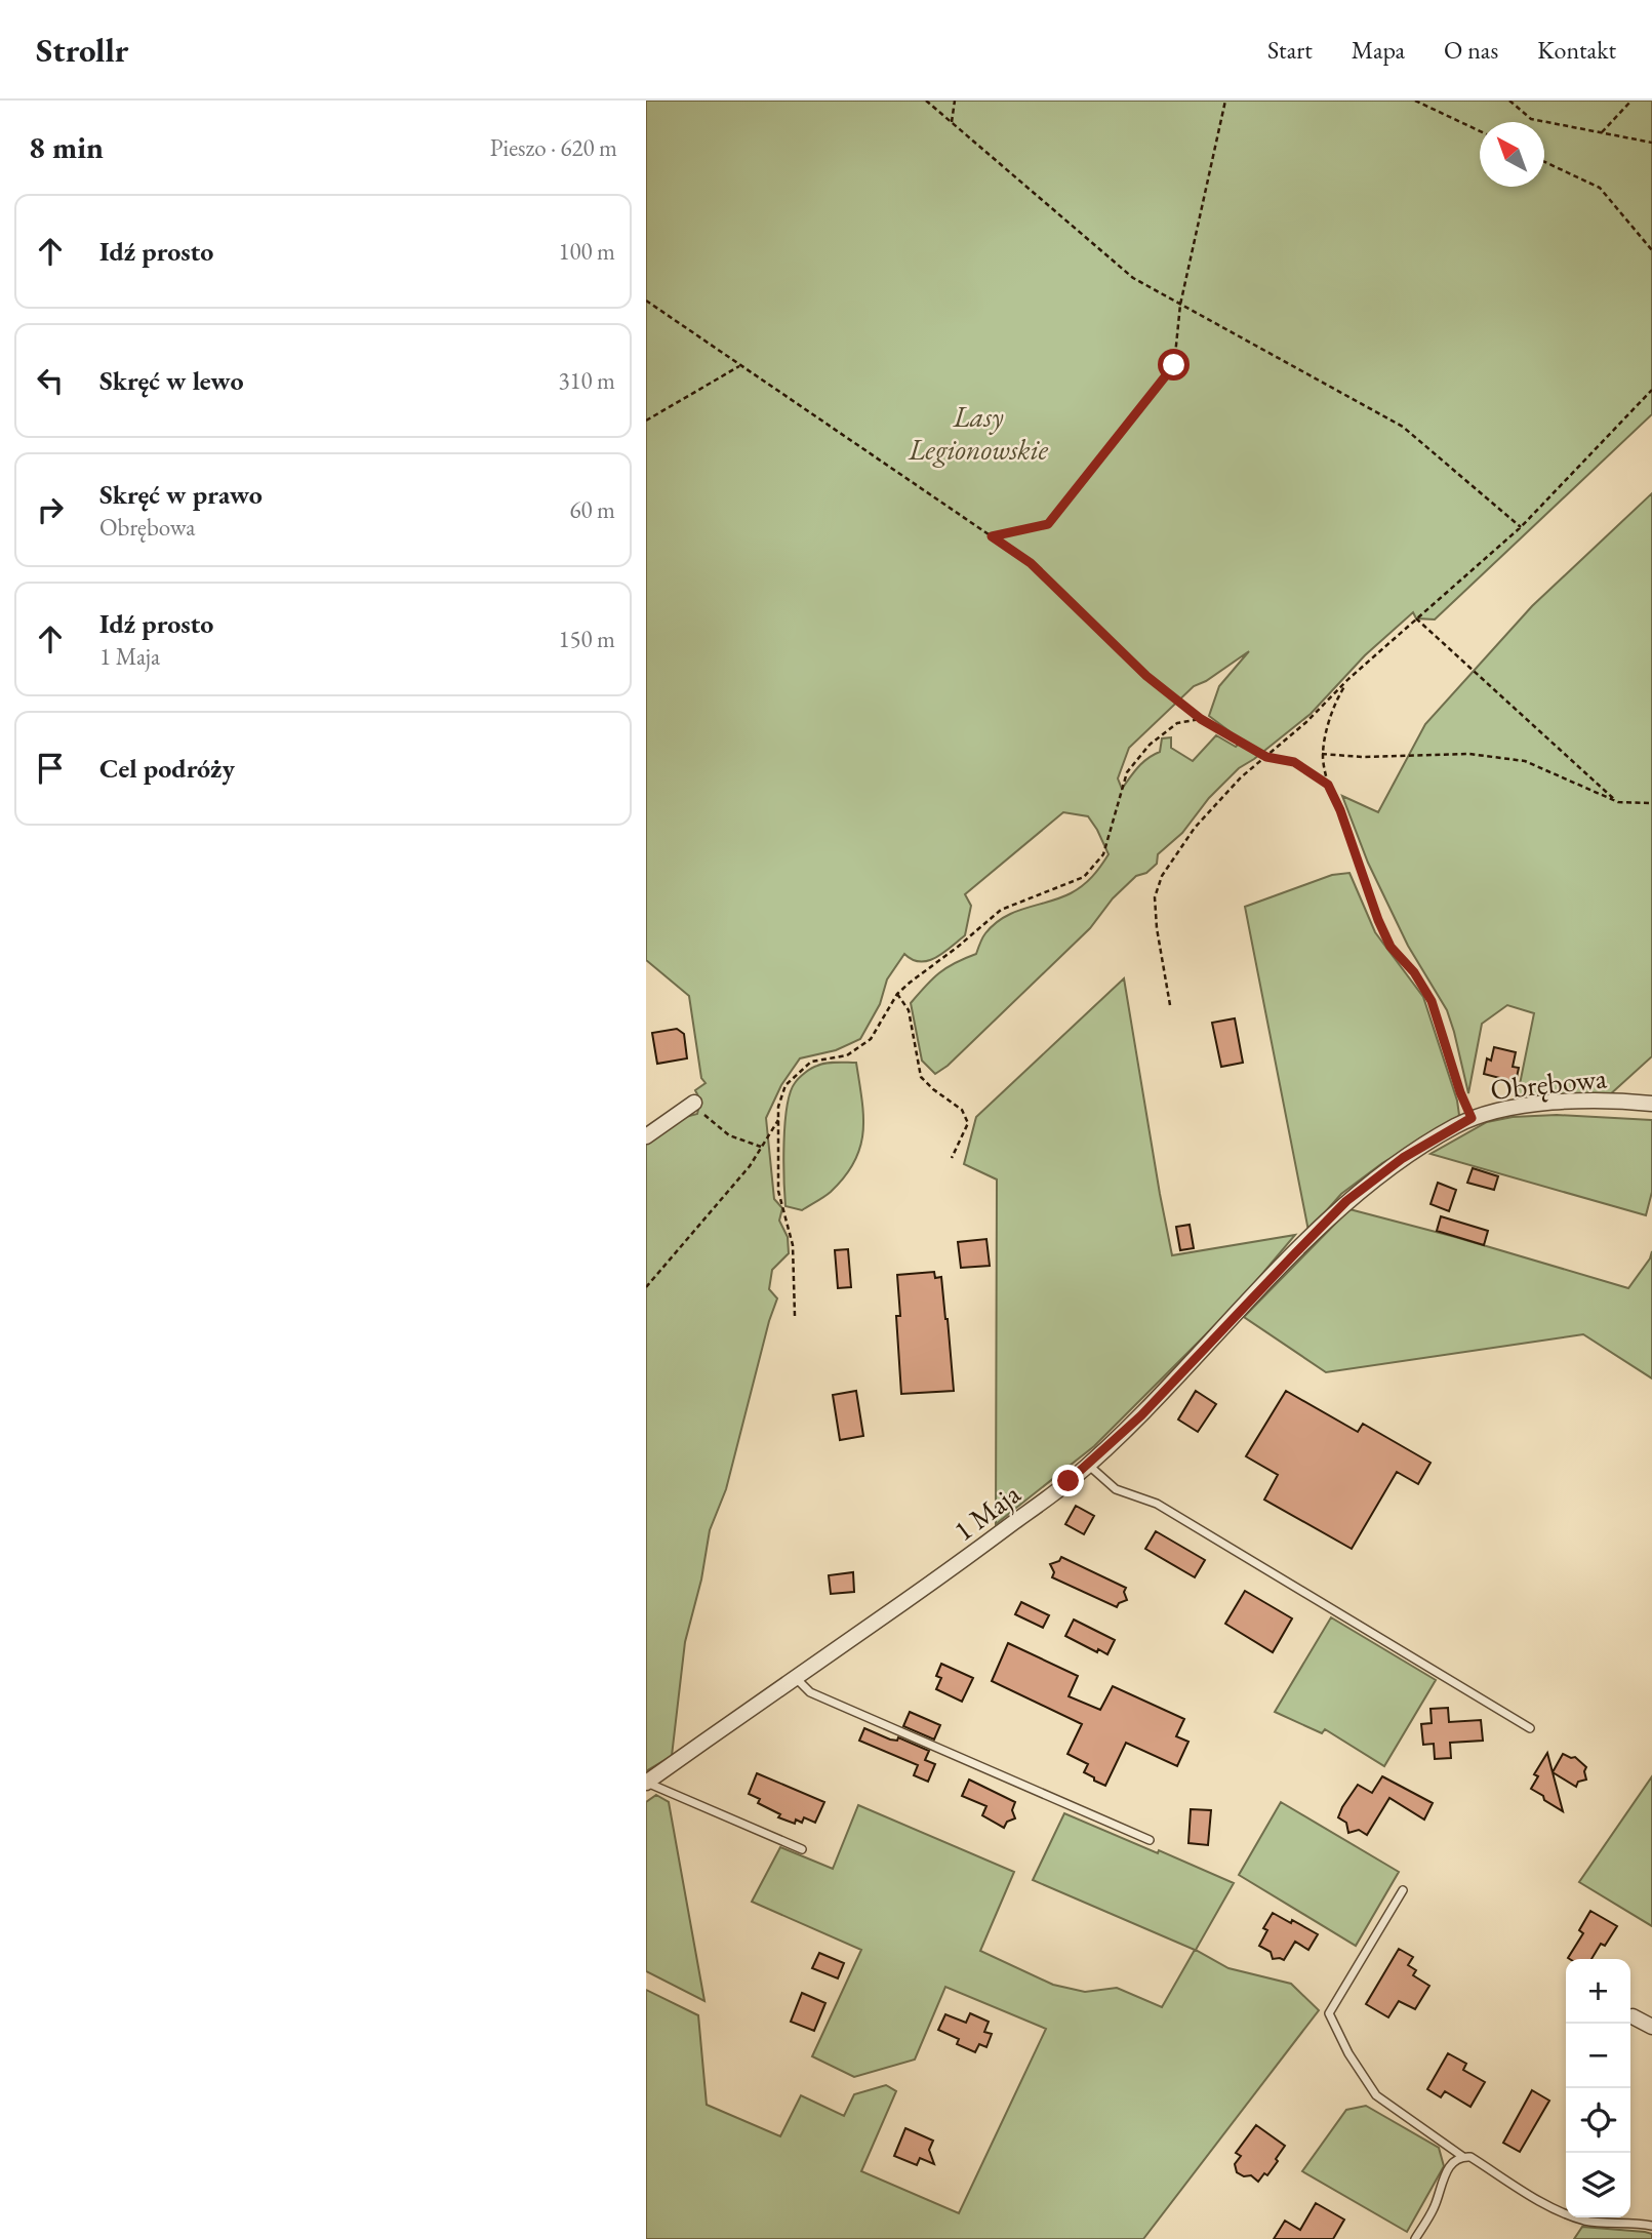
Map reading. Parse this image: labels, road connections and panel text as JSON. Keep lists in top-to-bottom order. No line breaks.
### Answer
{"streets":{"street":["Obrębowa","1 Maja"]},"crossings":[["Obrębowa","1 Maja"]],"parks":["Lasy Legionowskie"],"north":"top left","page":{"header":"Strollr","nav":["Start","Mapa","O nas","Kontakt"],"heading":["8 min","Pieszo · 620 m"],"list":[["Idź prosto","100 m"],["Skręć w lewo","310 m"],["Skręć w prawo","Obrębowa","60 m"],["Idź prosto","1 Maja","150 m"],"Cel podróży"],"map_buttons":["+","−"]}}
